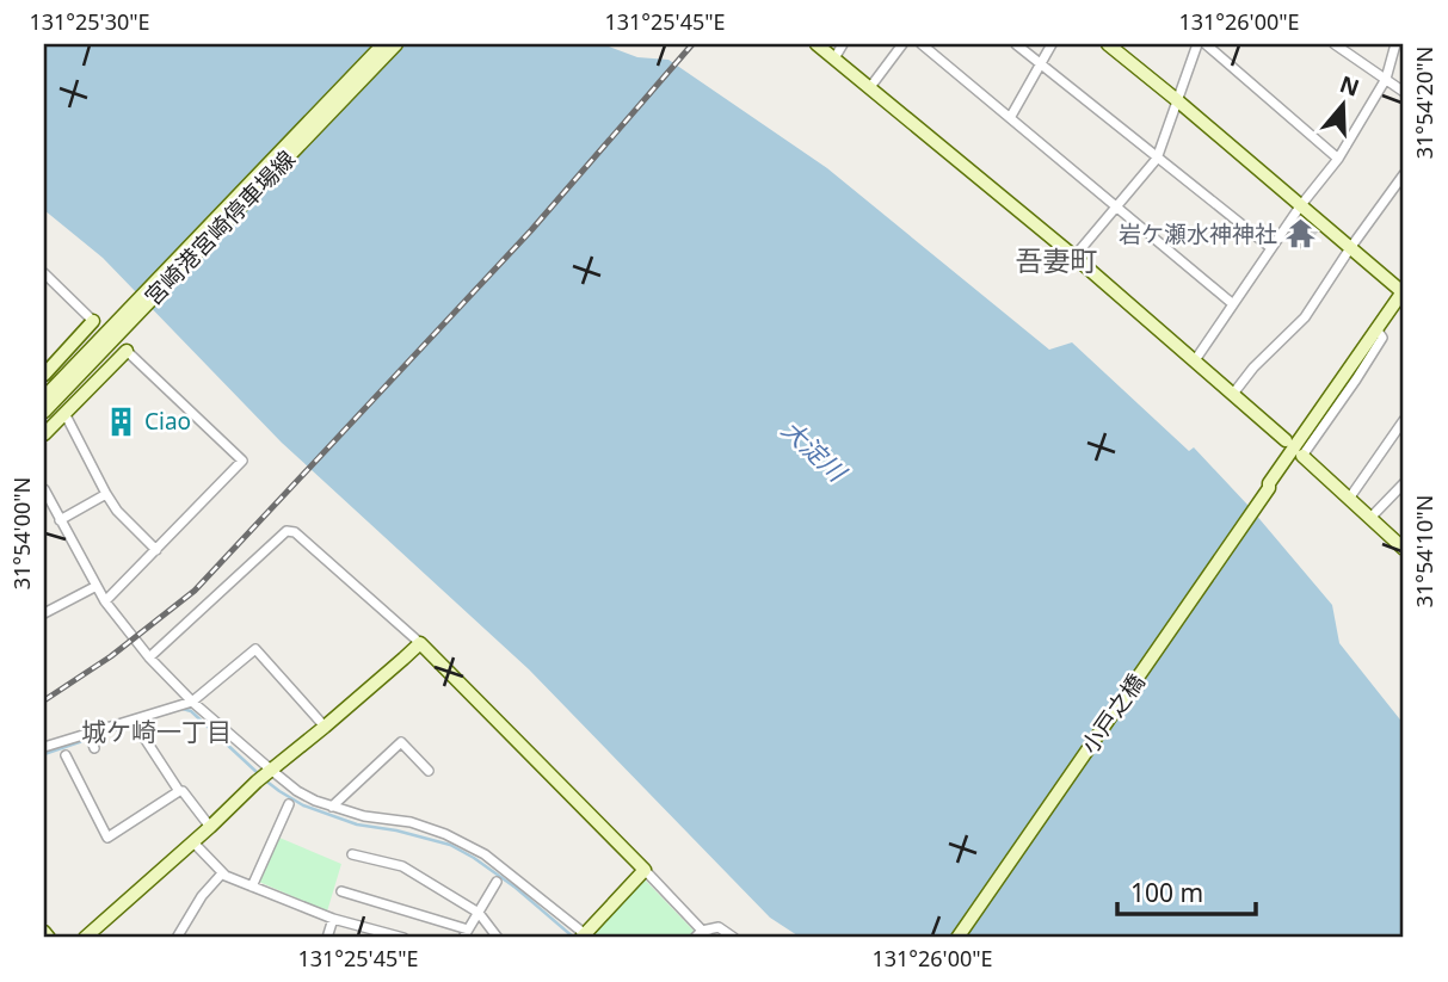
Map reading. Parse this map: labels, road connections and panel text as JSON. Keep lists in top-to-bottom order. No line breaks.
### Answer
{"streets":{"street":["宮崎港宮崎停車場線","小戸之橋"]},"districts":["吾妻町","城ケ崎一丁目"],"water":["大淀川"],"places":{"temple":["岩ケ瀬水神神社"],"building":["Ciao"]},"scale_bar":"100 m","north":"top","coordinates":["131°25'30\"E","131°25'45\"E","131°26'00\"E","31°54'20\"N","31°54'00\"N","31°54'10\"N"]}
